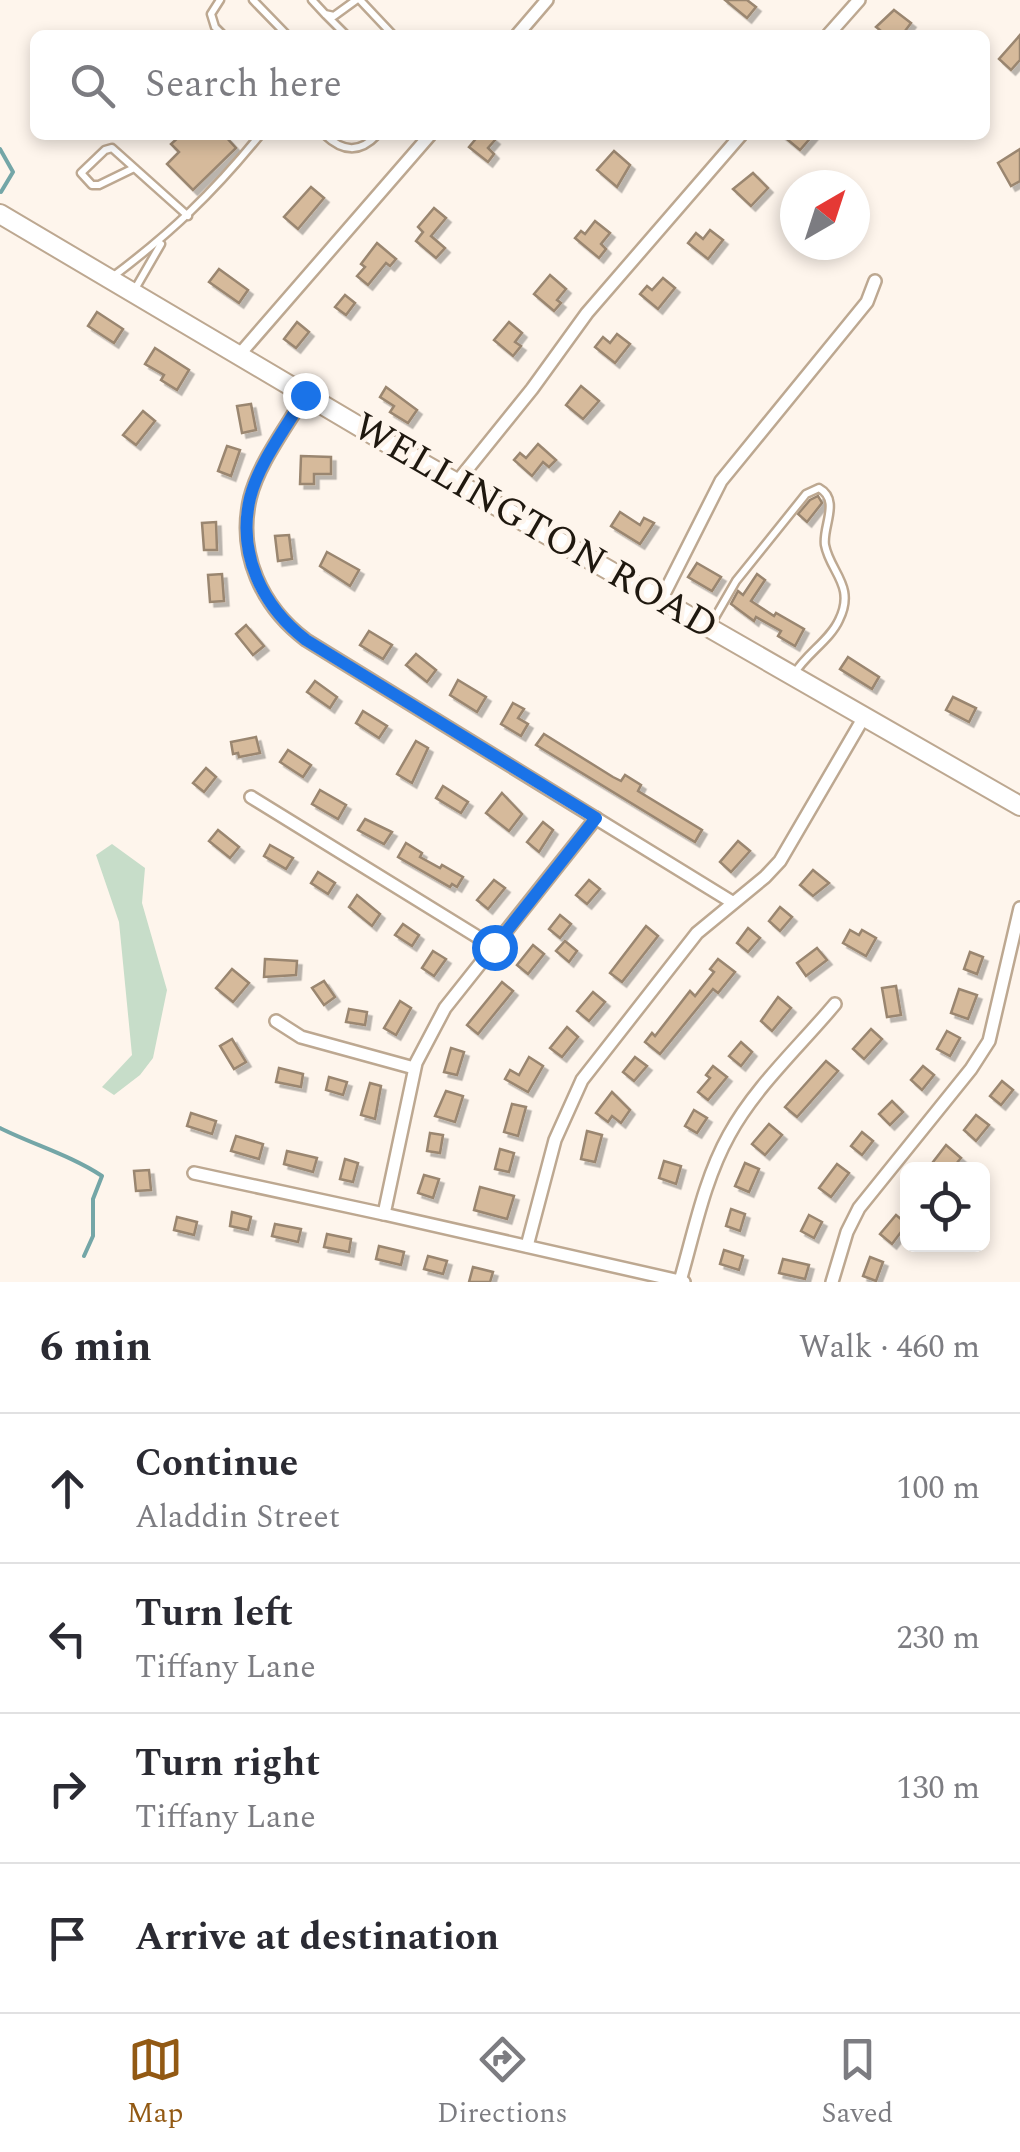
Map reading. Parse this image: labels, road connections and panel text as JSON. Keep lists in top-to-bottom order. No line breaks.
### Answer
{"streets":{"main road":["WELLINGTON ROAD"]},"north":"top right","page":{"search":"Search here","heading":["6 min","Walk · 460 m"],"list":[["Continue","Aladdin Street","100 m"],["Turn left","Tiffany Lane","230 m"],["Turn right","Tiffany Lane","130 m"],"Arrive at destination"],"nav":["Map","Directions","Saved"]}}
